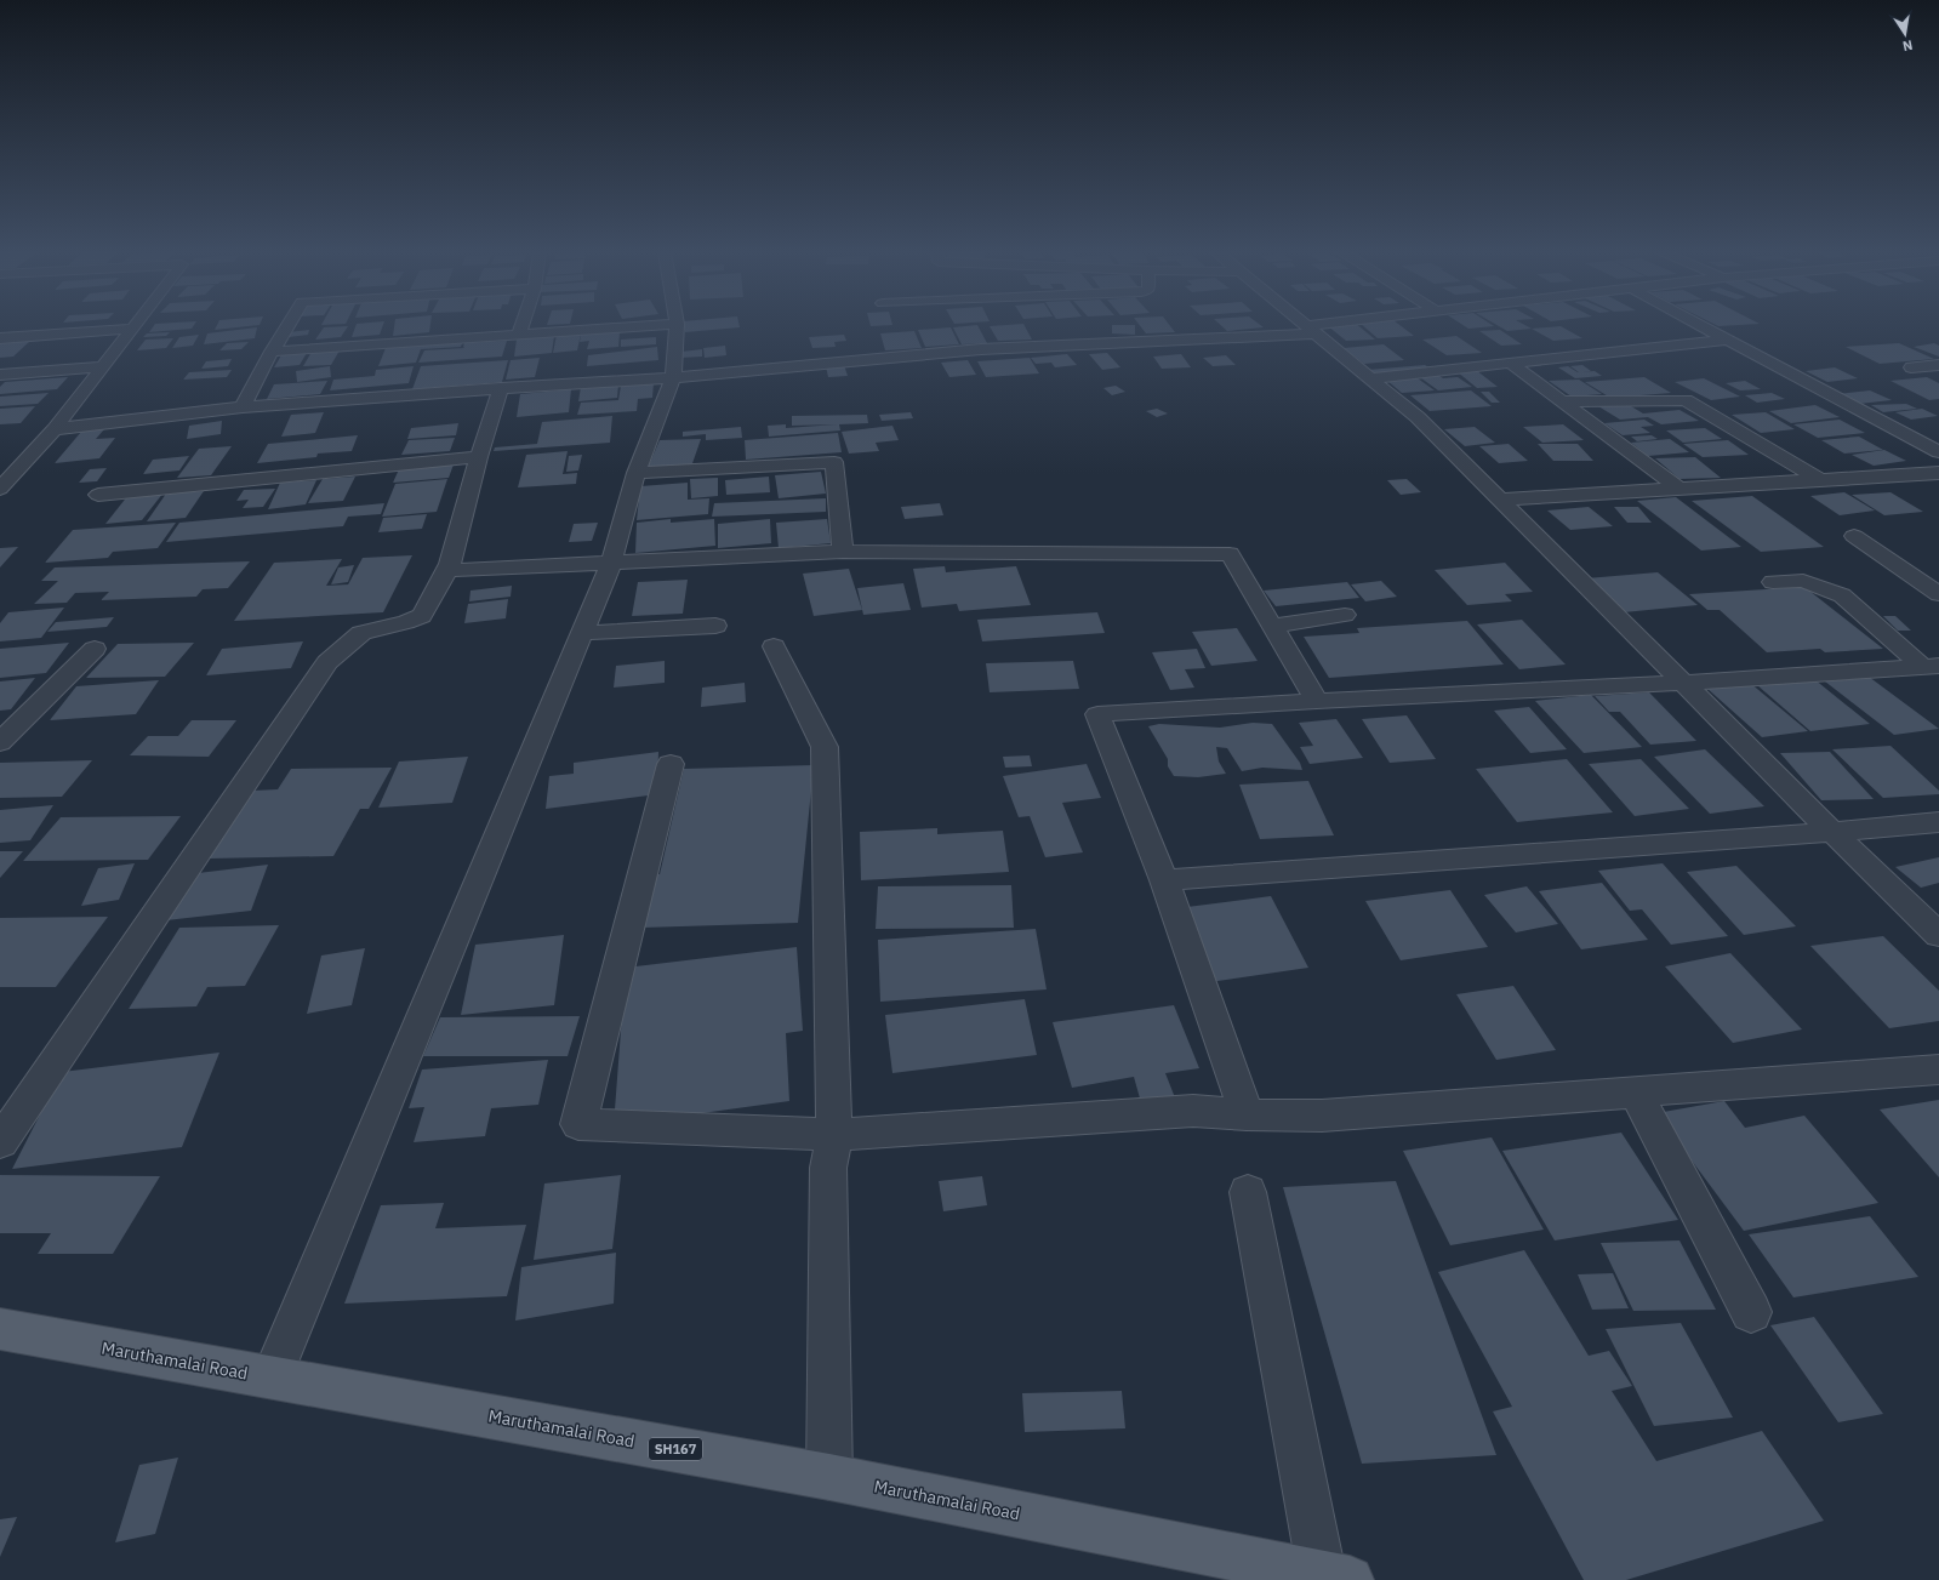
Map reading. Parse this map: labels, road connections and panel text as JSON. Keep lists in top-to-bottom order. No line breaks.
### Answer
{"streets":{"main road":["Maruthamalai Road","SH167"]},"north":"bottom"}
